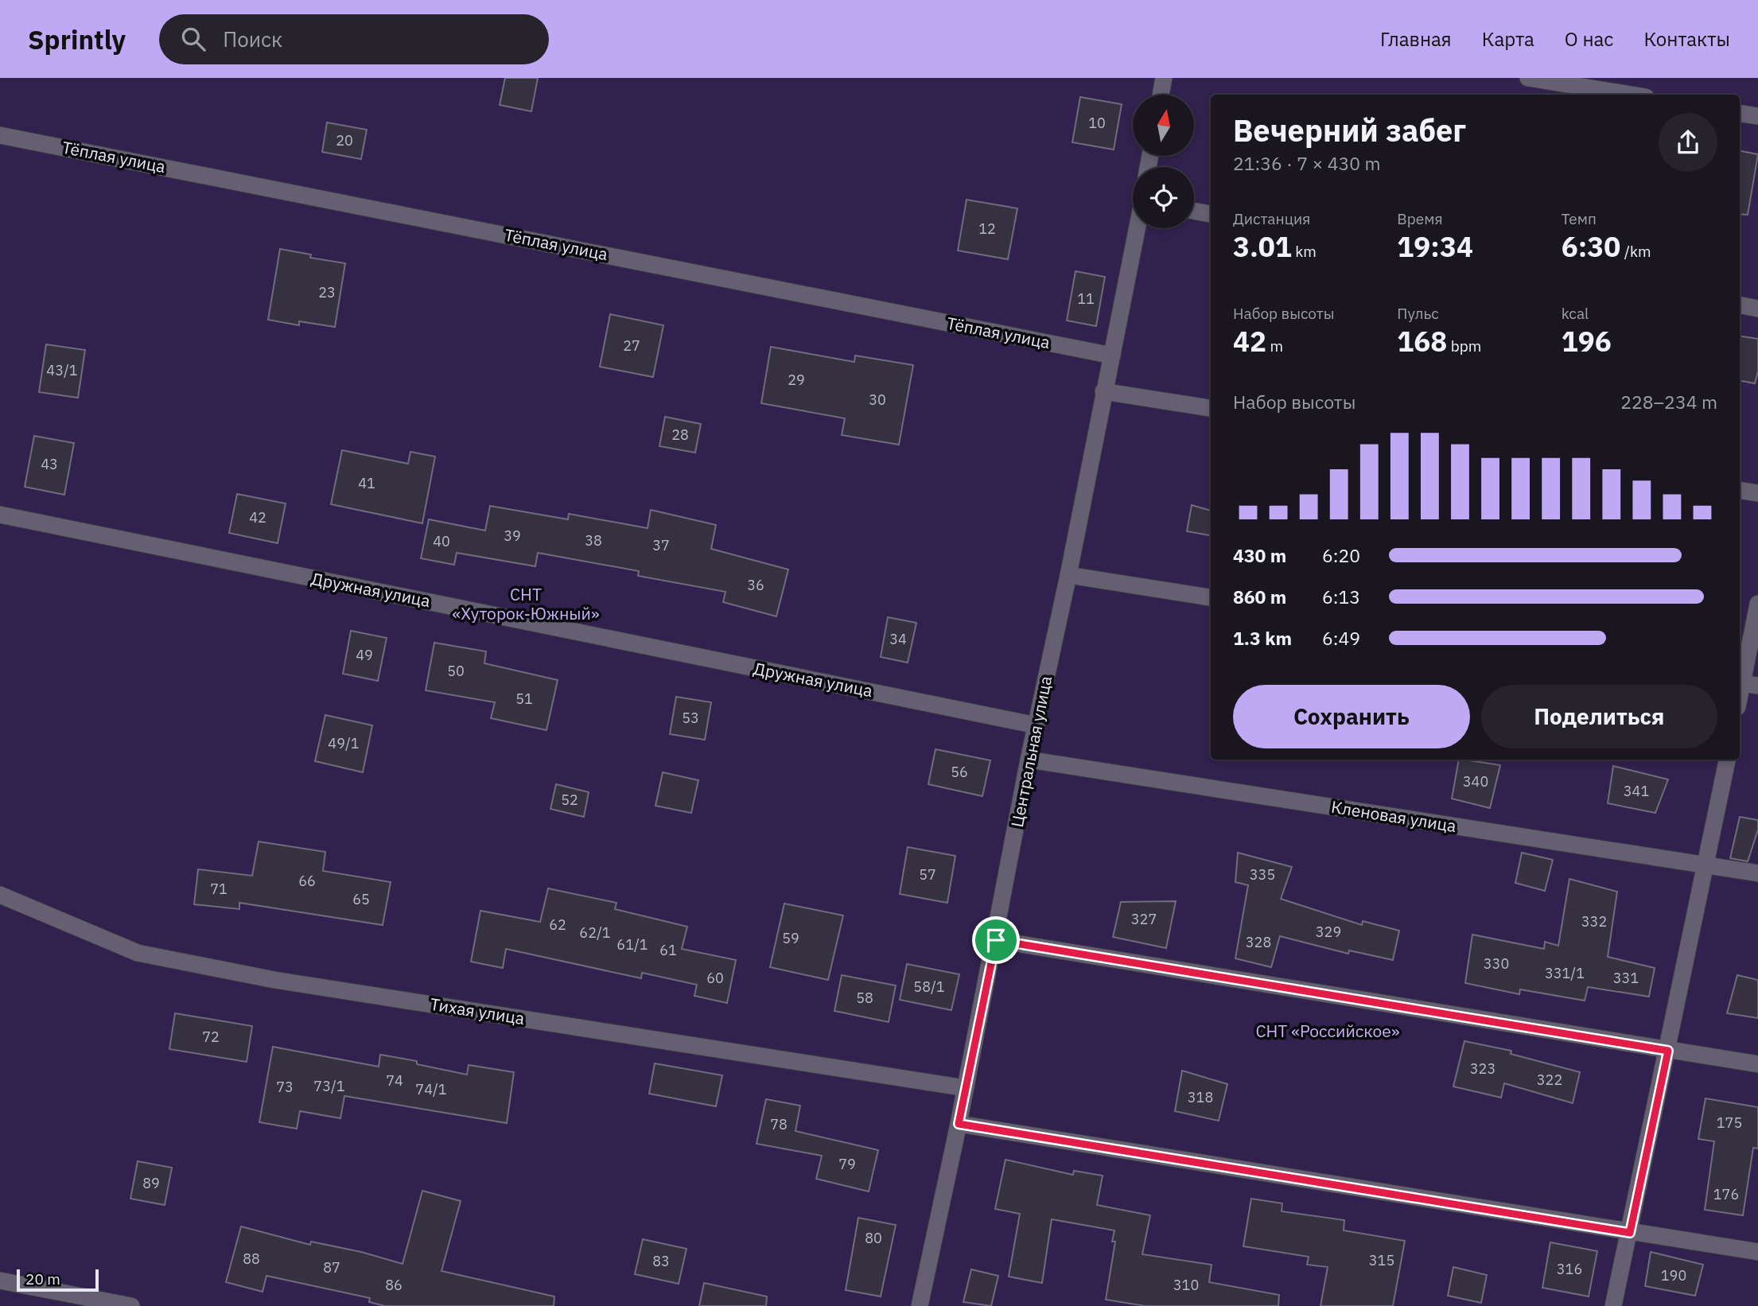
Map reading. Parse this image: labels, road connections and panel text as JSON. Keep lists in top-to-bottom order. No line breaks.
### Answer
{"streets":{"street":["Тёплая улица","Дружная улица","Центральная улица","Кленовая улица","Тихая улица"]},"crossings":[["Тёплая улица","Центральная улица"],["Дружная улица","Центральная улица"],["Центральная улица","Кленовая улица"],["Центральная улица","Тихая улица"]],"parks":["СНТ «Хуторок-Южный»","СНТ «Российское»"],"house_numbers":["10","20","12","23","11","27","43/1","29","30","28","43","41","42","39","38","40","37","36","34","49","50","51","53","49/1","56","340","341","52","57","335","66","71","65","327","332","62","329","62/1","59","328","61/1","61","330","331/1","60","331","58/1","58","72","323","322","74","73/1","73","74/1","318","175","78","79","89","176","80","88","315","83","87","316","190","86","310"],"scale_bar":"20 m","north":"top","page":{"header":"Sprintly","search":"Поиск","nav":["Главная","Карта","О нас","Контакты"],"heading":["Вечерний забег","21:36 · 7 × 430 m"],"stats":[["Дистанция","3.01 km"],["Время","19:34"],["Темп","6:30 /km"],["Набор высоты","42 m"],["Пульс","168 bpm"],["kcal","196"]],"chart":["Набор высоты","228–234 m"],"list":[{"name":"430 m","note":"6:20"},{"name":"860 m","note":"6:13"},{"name":"1.3 km","note":"6:49"}],"buttons":["Сохранить","Поделиться"],"scale":"20 m"}}
